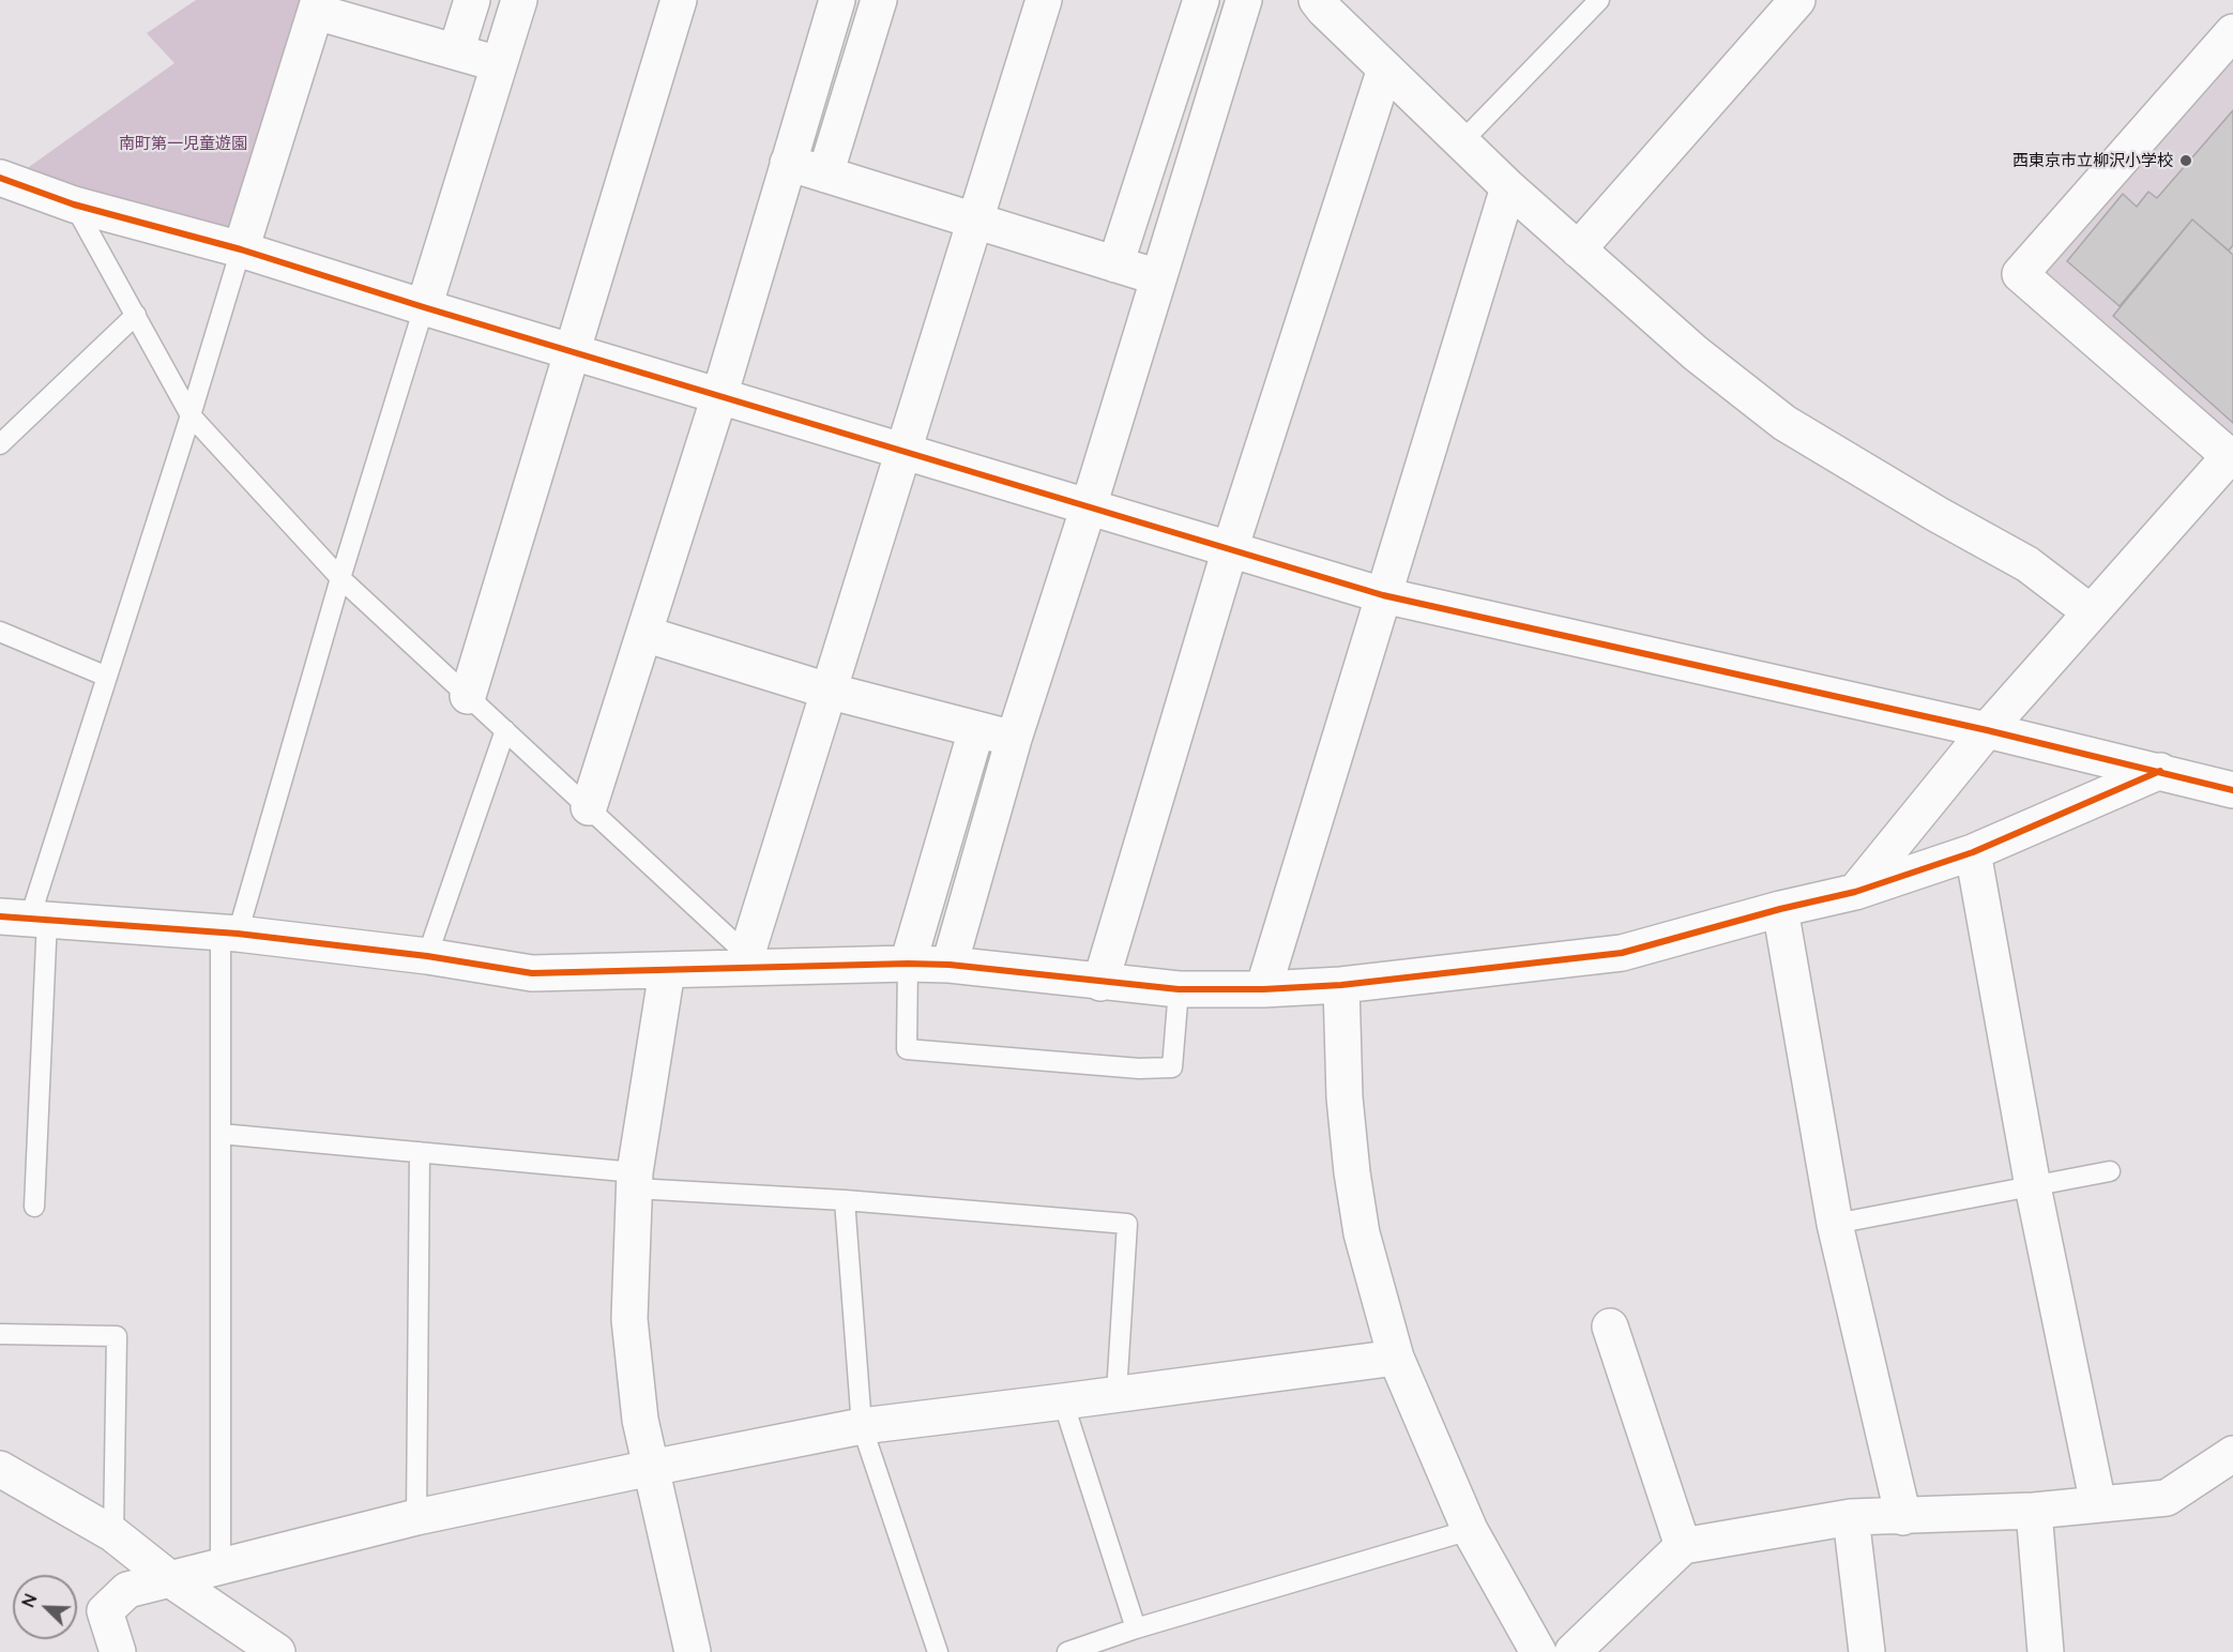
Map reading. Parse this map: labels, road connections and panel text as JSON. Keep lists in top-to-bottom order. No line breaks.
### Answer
{"parks":["南町第一児童遊園"],"places":["西東京市立柳沢小学校"],"north":"top left"}
